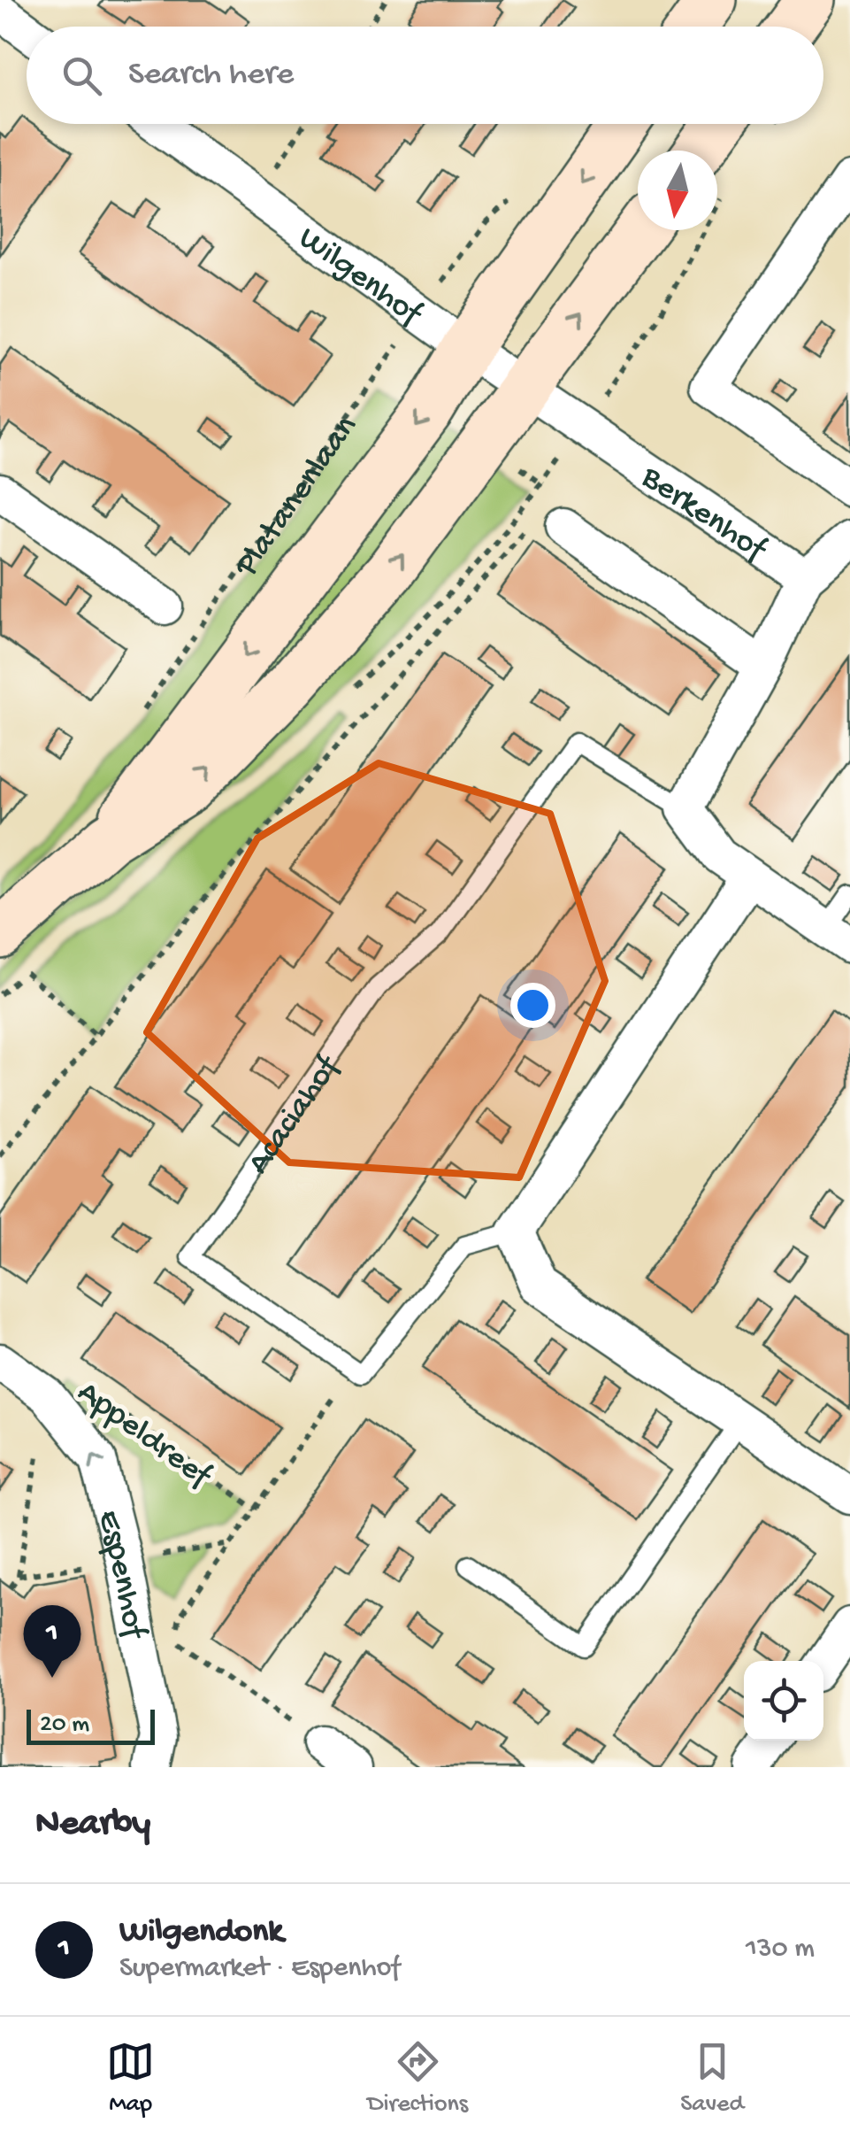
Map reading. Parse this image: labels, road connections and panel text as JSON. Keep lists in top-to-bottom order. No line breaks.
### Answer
{"streets":{"street":["Wilgenhof","Platanenlaan","Berkenhof","Appeldreef","Espenhof"],"lane":["Acaciahof"]},"crossings":[["Wilgenhof","Platanenlaan"],["Platanenlaan","Berkenhof"],["Berkenhof","Acaciahof"],["Appeldreef","Espenhof"]],"one_way":["Espenhof"],"scale_bar":"20 m","north":"bottom","page":{"search":"Search here","pins":"1","scale":"20 m","heading":"Nearby","list":[{"mark":"1","name":"Wilgendonk","note":"Supermarket · Espenhof","value":"130 m"}],"nav":["Map","Directions","Saved"]}}
